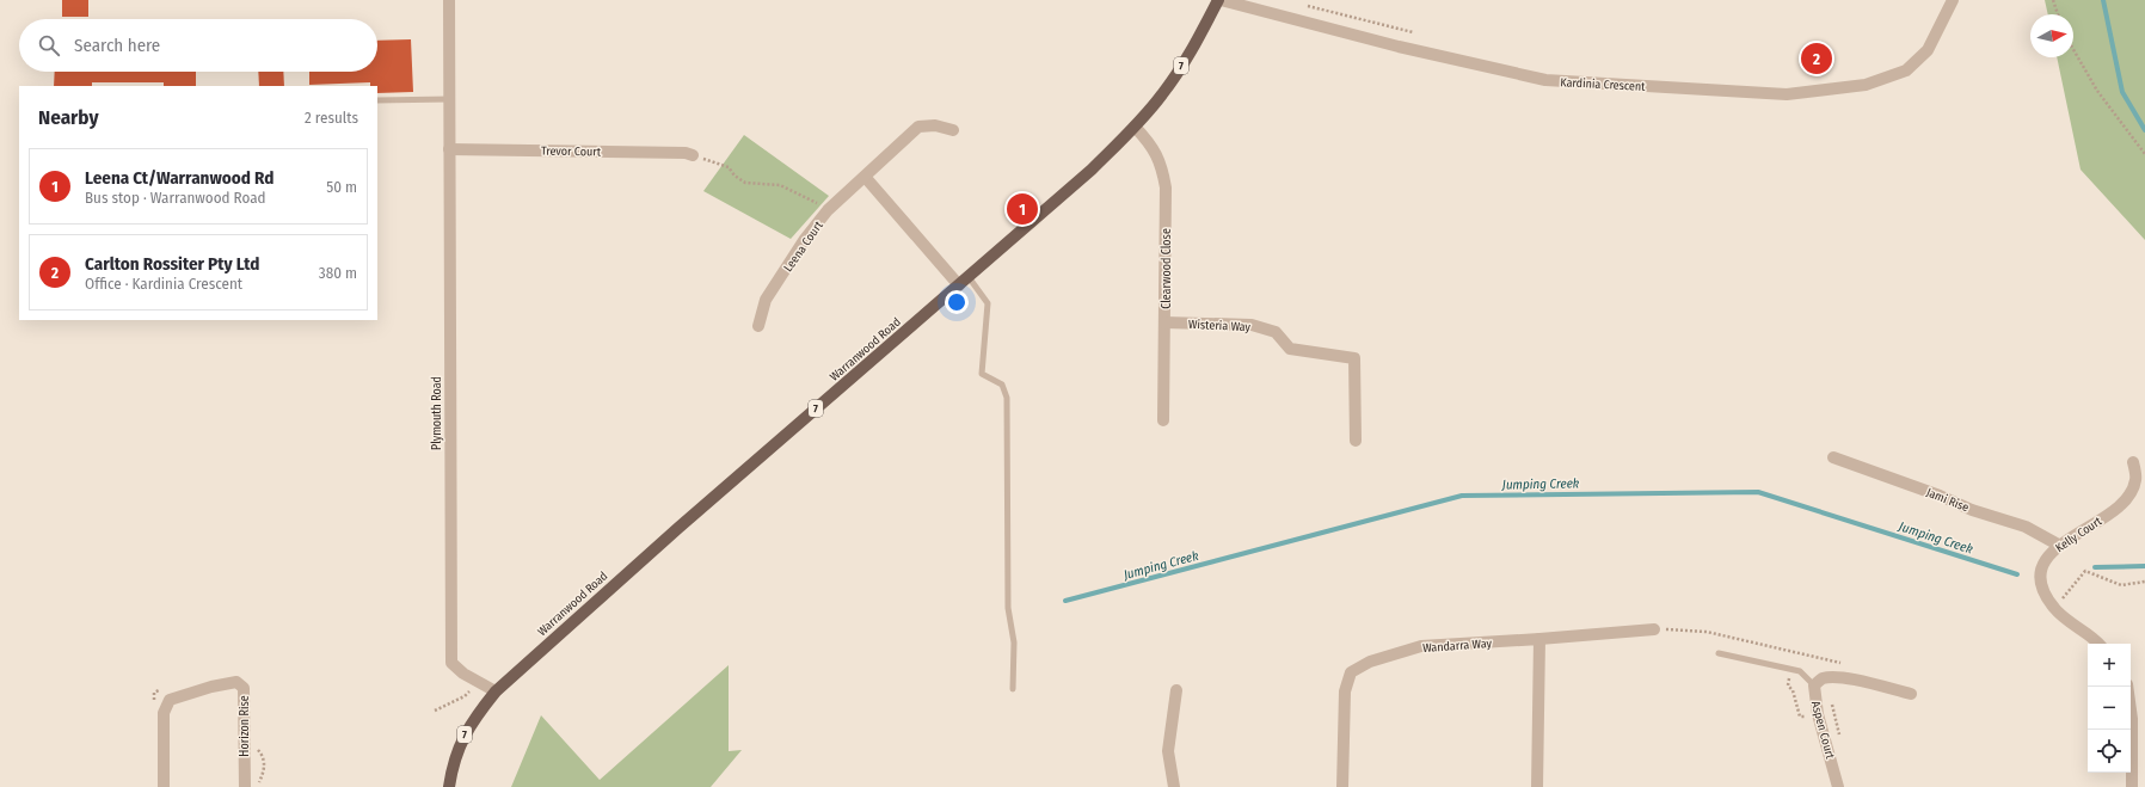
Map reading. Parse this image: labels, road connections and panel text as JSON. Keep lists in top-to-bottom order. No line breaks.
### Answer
{"streets":{"main road":["7","Warranwood Road"],"street":["Kardinia Crescent","Trevor Court","Leena Court","Clearwood Close","Wisteria Way","Plymouth Road","Jami Rise","Kelly Court","Wandarra Way","Horizon Rise","Aspen Court"]},"crossings":[["7","Warranwood Road"],["7","Plymouth Road"],["Kardinia Crescent","Warranwood Road"],["Trevor Court","Plymouth Road"],["Clearwood Close","Wisteria Way"],["Clearwood Close","Warranwood Road"],["Warranwood Road","Plymouth Road"],["Jami Rise","Kelly Court"]],"water":["Jumping Creek"],"north":"right","page":{"search":"Search here","pins":["2","1"],"heading":["Nearby","2 results"],"list":[{"mark":"1","name":"Leena Ct/Warranwood Rd","note":"Bus stop · Warranwood Road","value":"50 m"},{"mark":"2","name":"Carlton Rossiter Pty Ltd","note":"Office · Kardinia Crescent","value":"380 m"}],"map_buttons":["+","−"]}}
